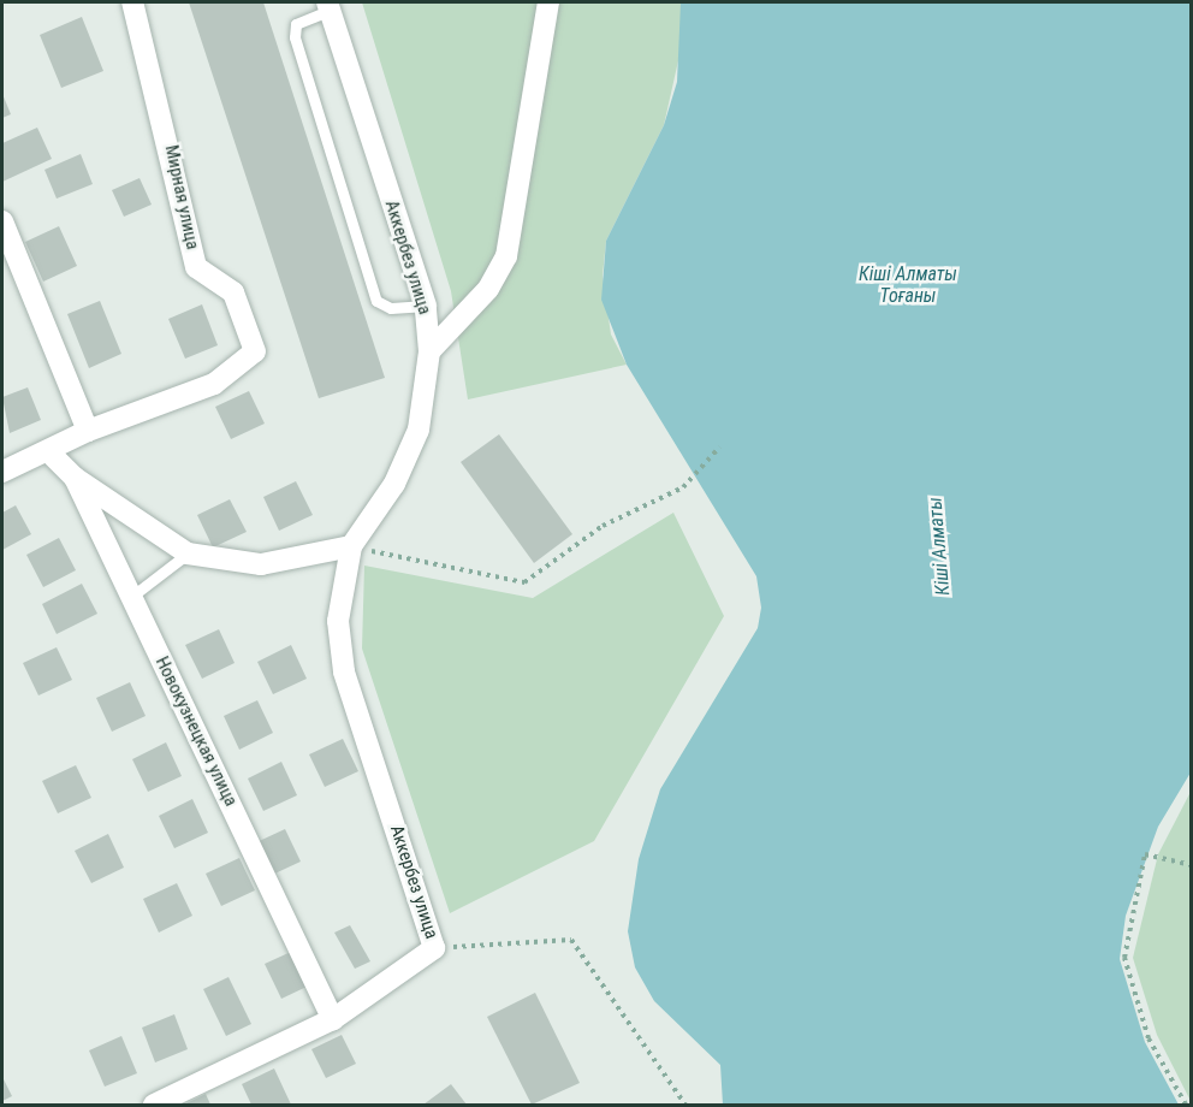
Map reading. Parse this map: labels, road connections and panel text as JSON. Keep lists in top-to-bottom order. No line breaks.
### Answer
{"streets":{"street":["Мирная улица","Аккербез улица","Новокузнецкая улица"]},"crossings":[["Мирная улица","Новокузнецкая улица"],["Аккербез улица","Новокузнецкая улица"]],"water":["Кіші Алматы Тоғаны","Кіші Алматы"]}
